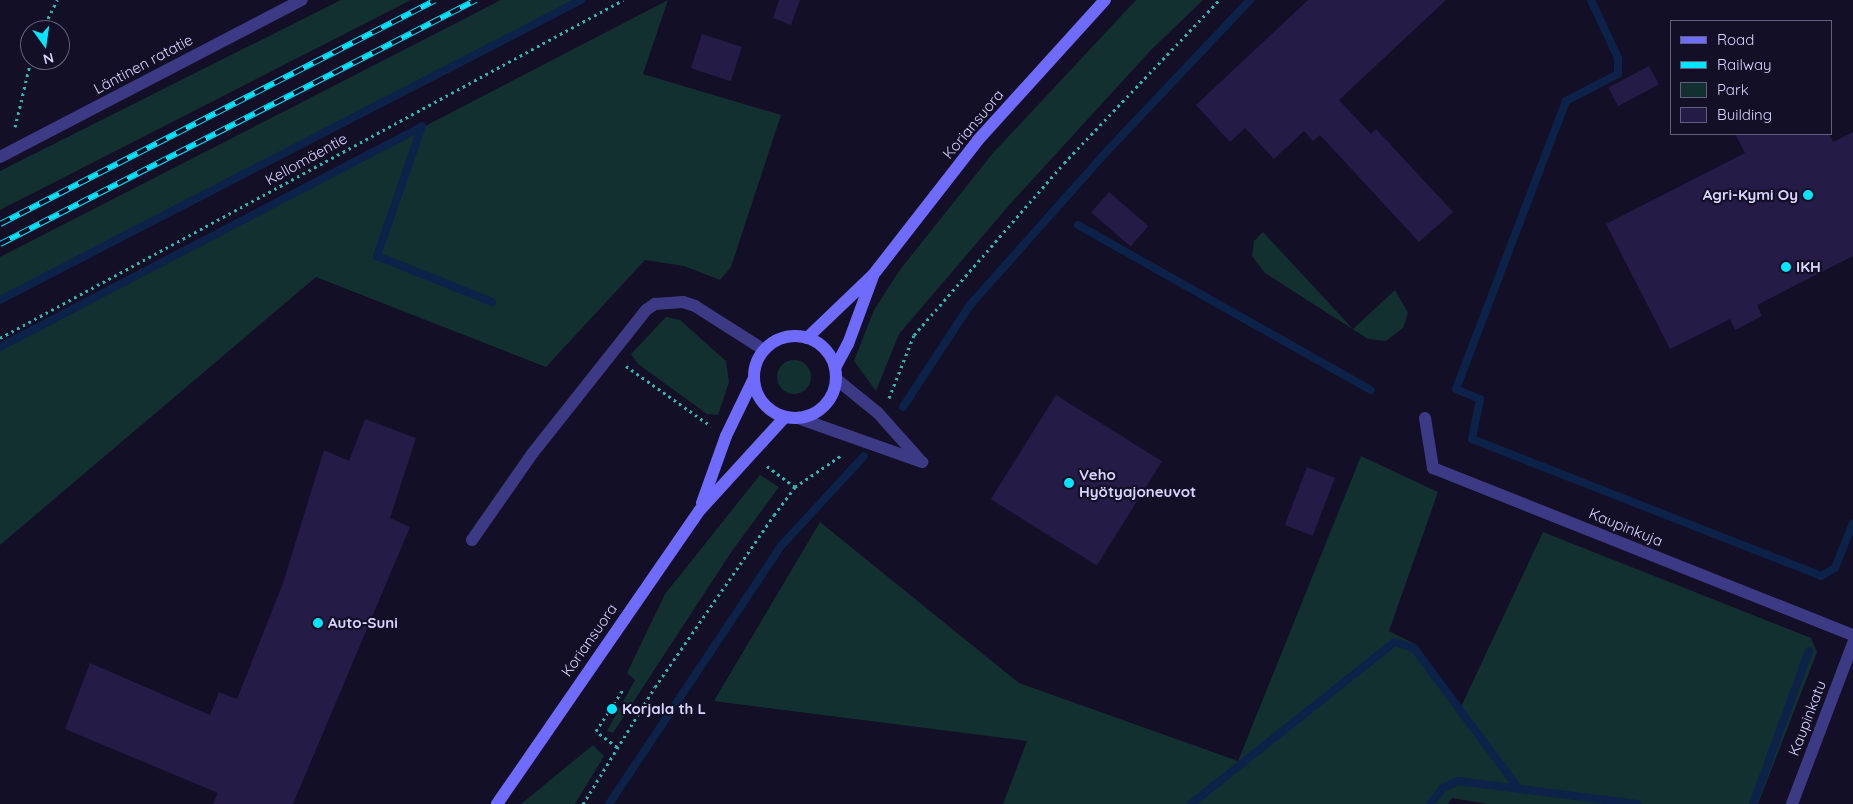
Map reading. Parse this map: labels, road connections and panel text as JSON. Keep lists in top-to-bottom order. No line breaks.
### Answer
{"streets":{"main road":["Koriansuora"],"street":["Läntinen ratatie","Kaupinkuja","Kaupinkatu"],"path":["Kellomäentie"]},"places":["Agri-Kymi Oy","IKH","Veho Hyötyajoneuvot","Auto-Suni","Korjala th L"],"legend":["Road","Railway","Park","Building"],"north":"bottom"}
